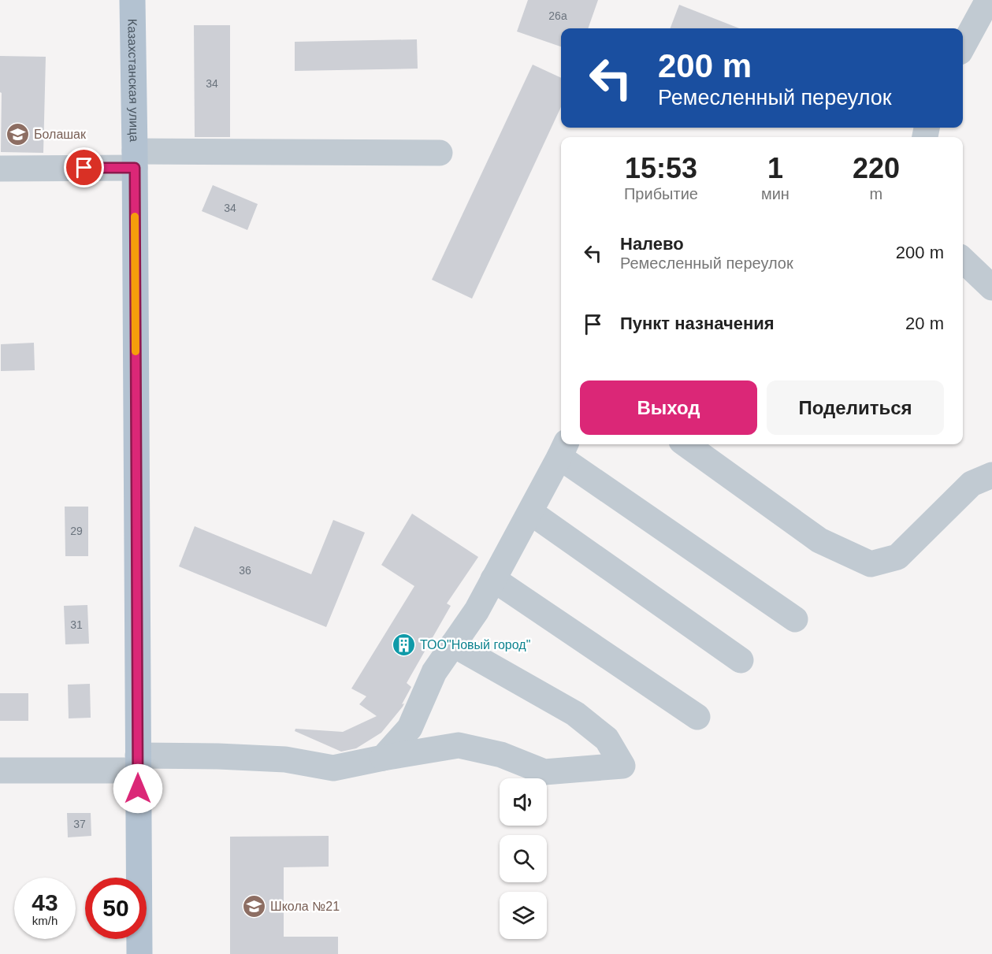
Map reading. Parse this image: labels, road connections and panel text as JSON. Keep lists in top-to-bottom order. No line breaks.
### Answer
{"streets":{"main road":["Казахстанская улица"]},"places":{"school or university":["Болашак","Школа №21"],"building":["ТОО\"Новый город\""]},"house_numbers":["26а","34","34","29","36","31","37"],"page":{"turn":["200 m","Ремесленный переулок"],"eta":["15:53","Прибытие","1","мин","220","m"],"list":[{"name":"Налево","note":"Ремесленный переулок","value":"200 m"},{"name":"Пункт назначения","value":"20 m"}],"buttons":["Выход","Поделиться"],"speed":"43 km/h","limit":"50"}}
